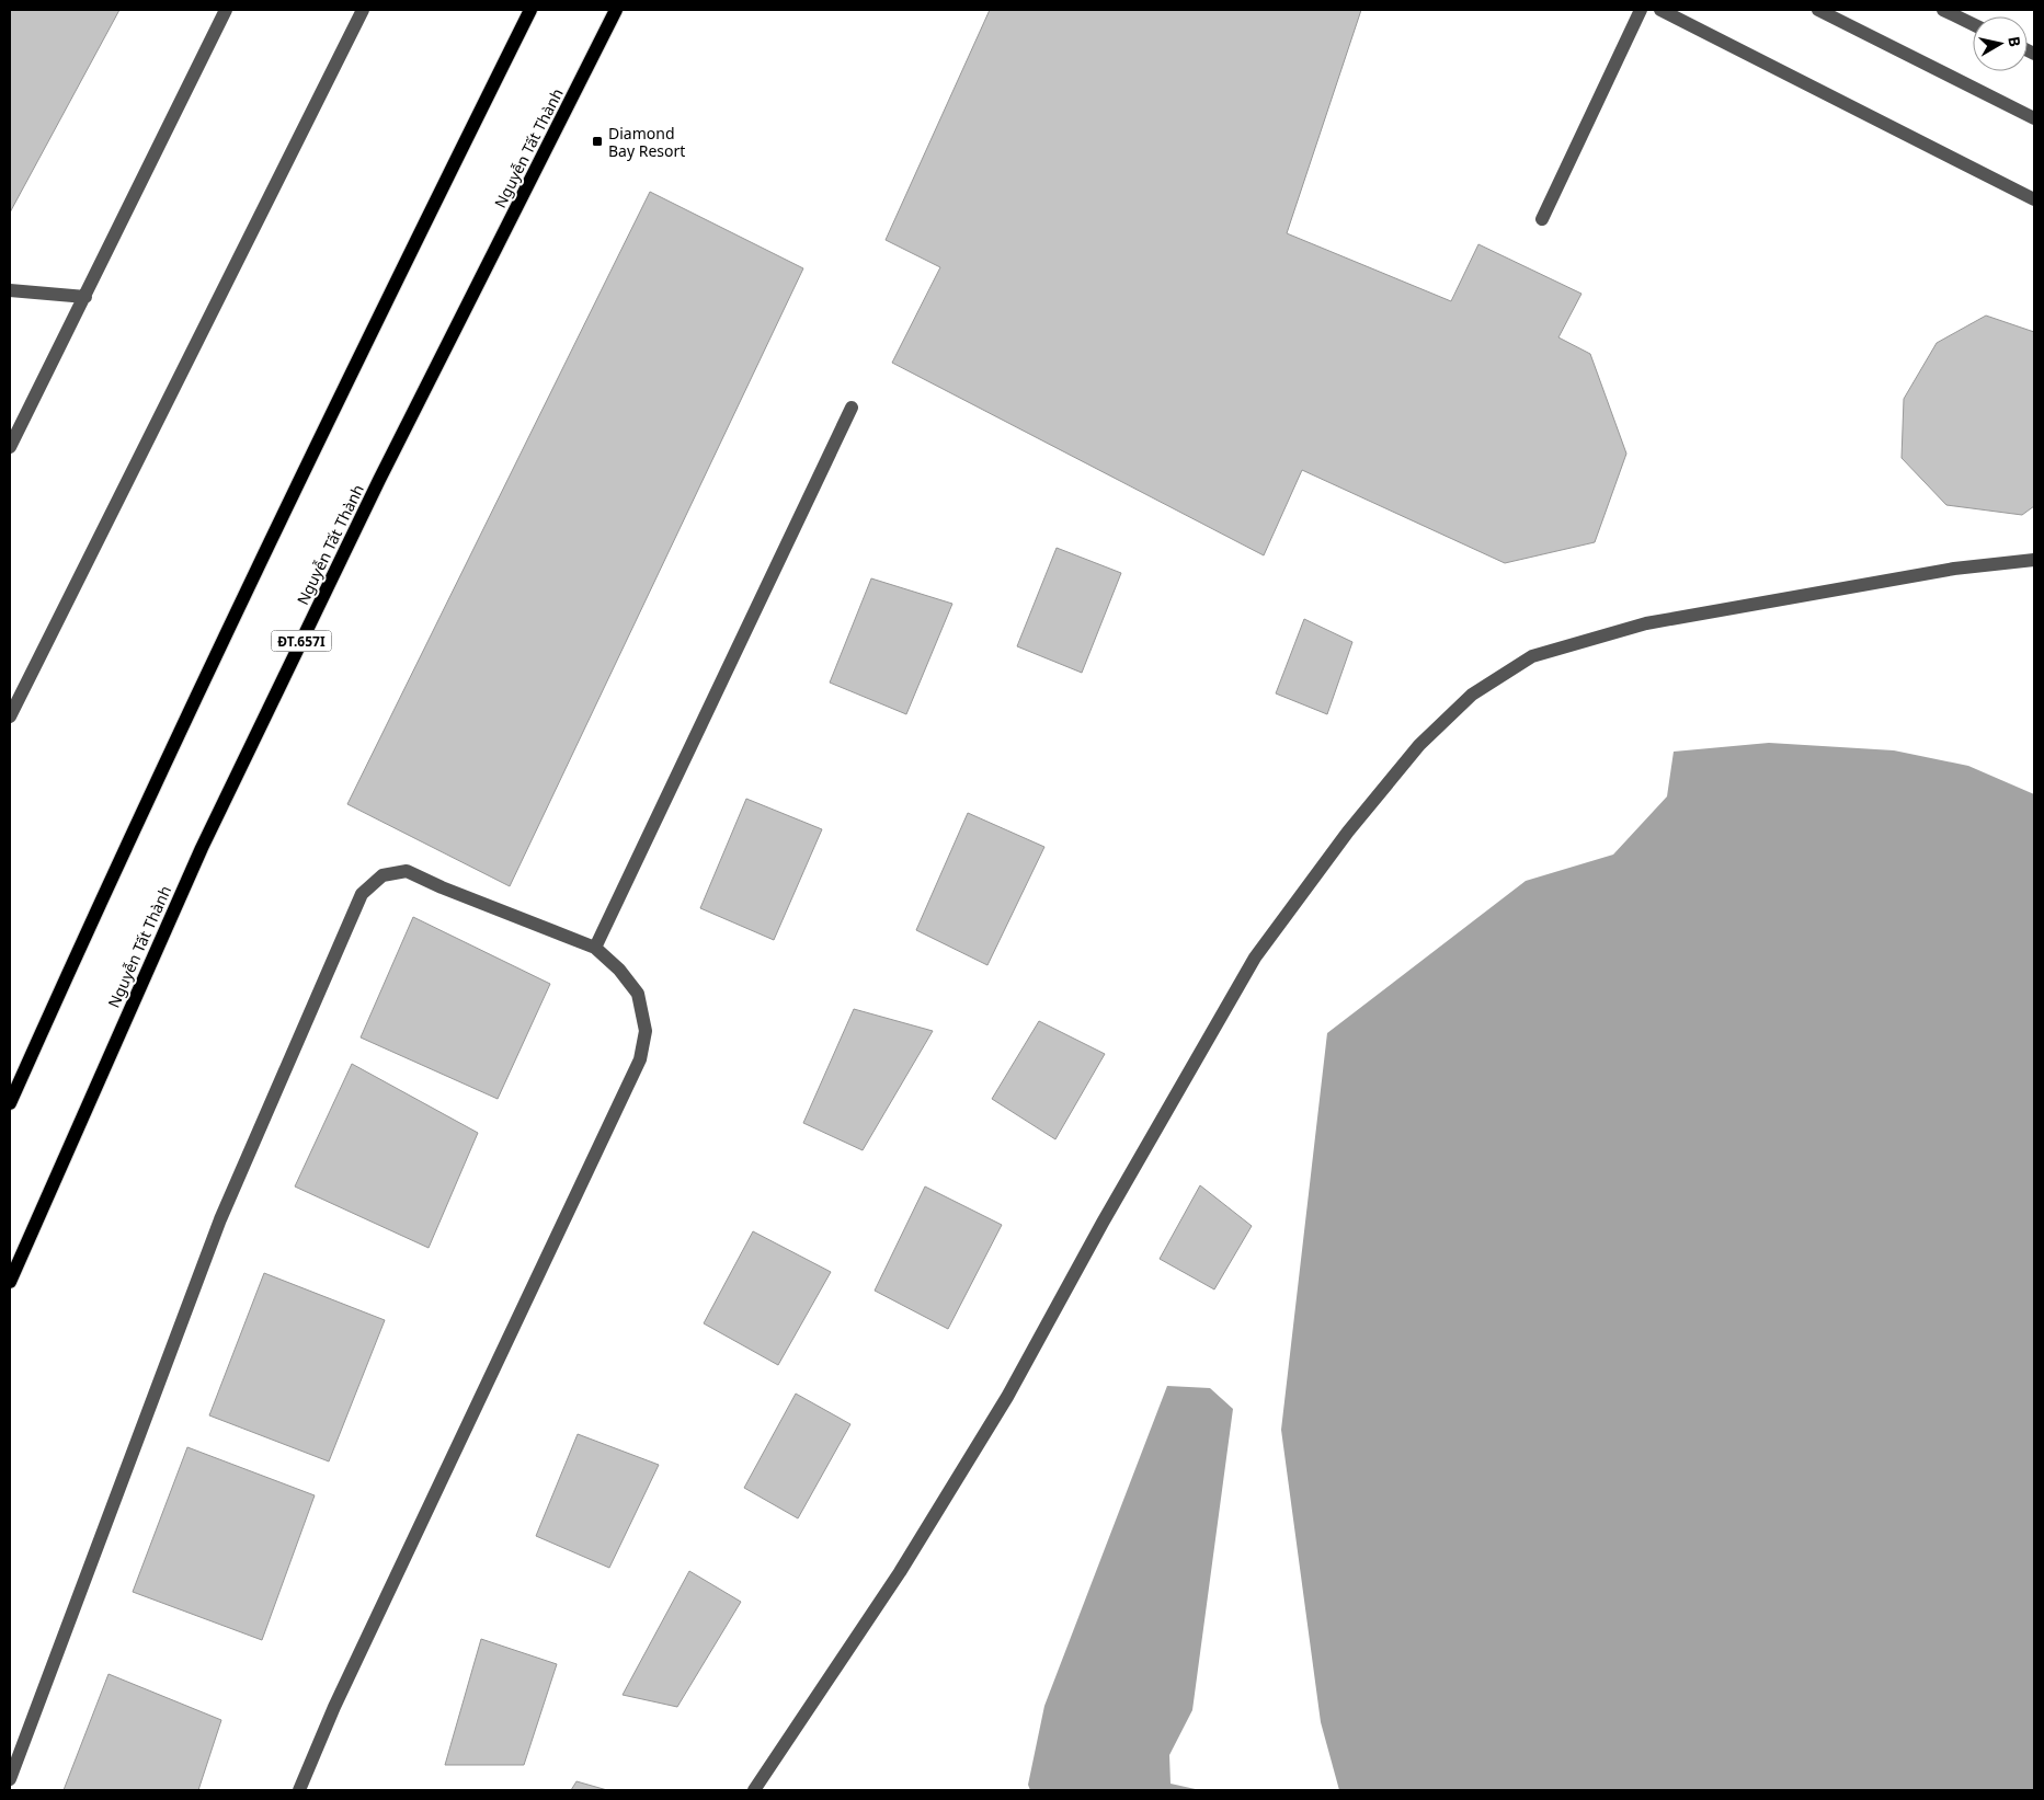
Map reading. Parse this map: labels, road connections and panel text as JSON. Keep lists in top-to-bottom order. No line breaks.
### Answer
{"streets":{"main road":["Nguyễn Tất Thành","ĐT.657I"]},"places":{"transit":["Diamond Bay Resort"]},"north":"right"}
